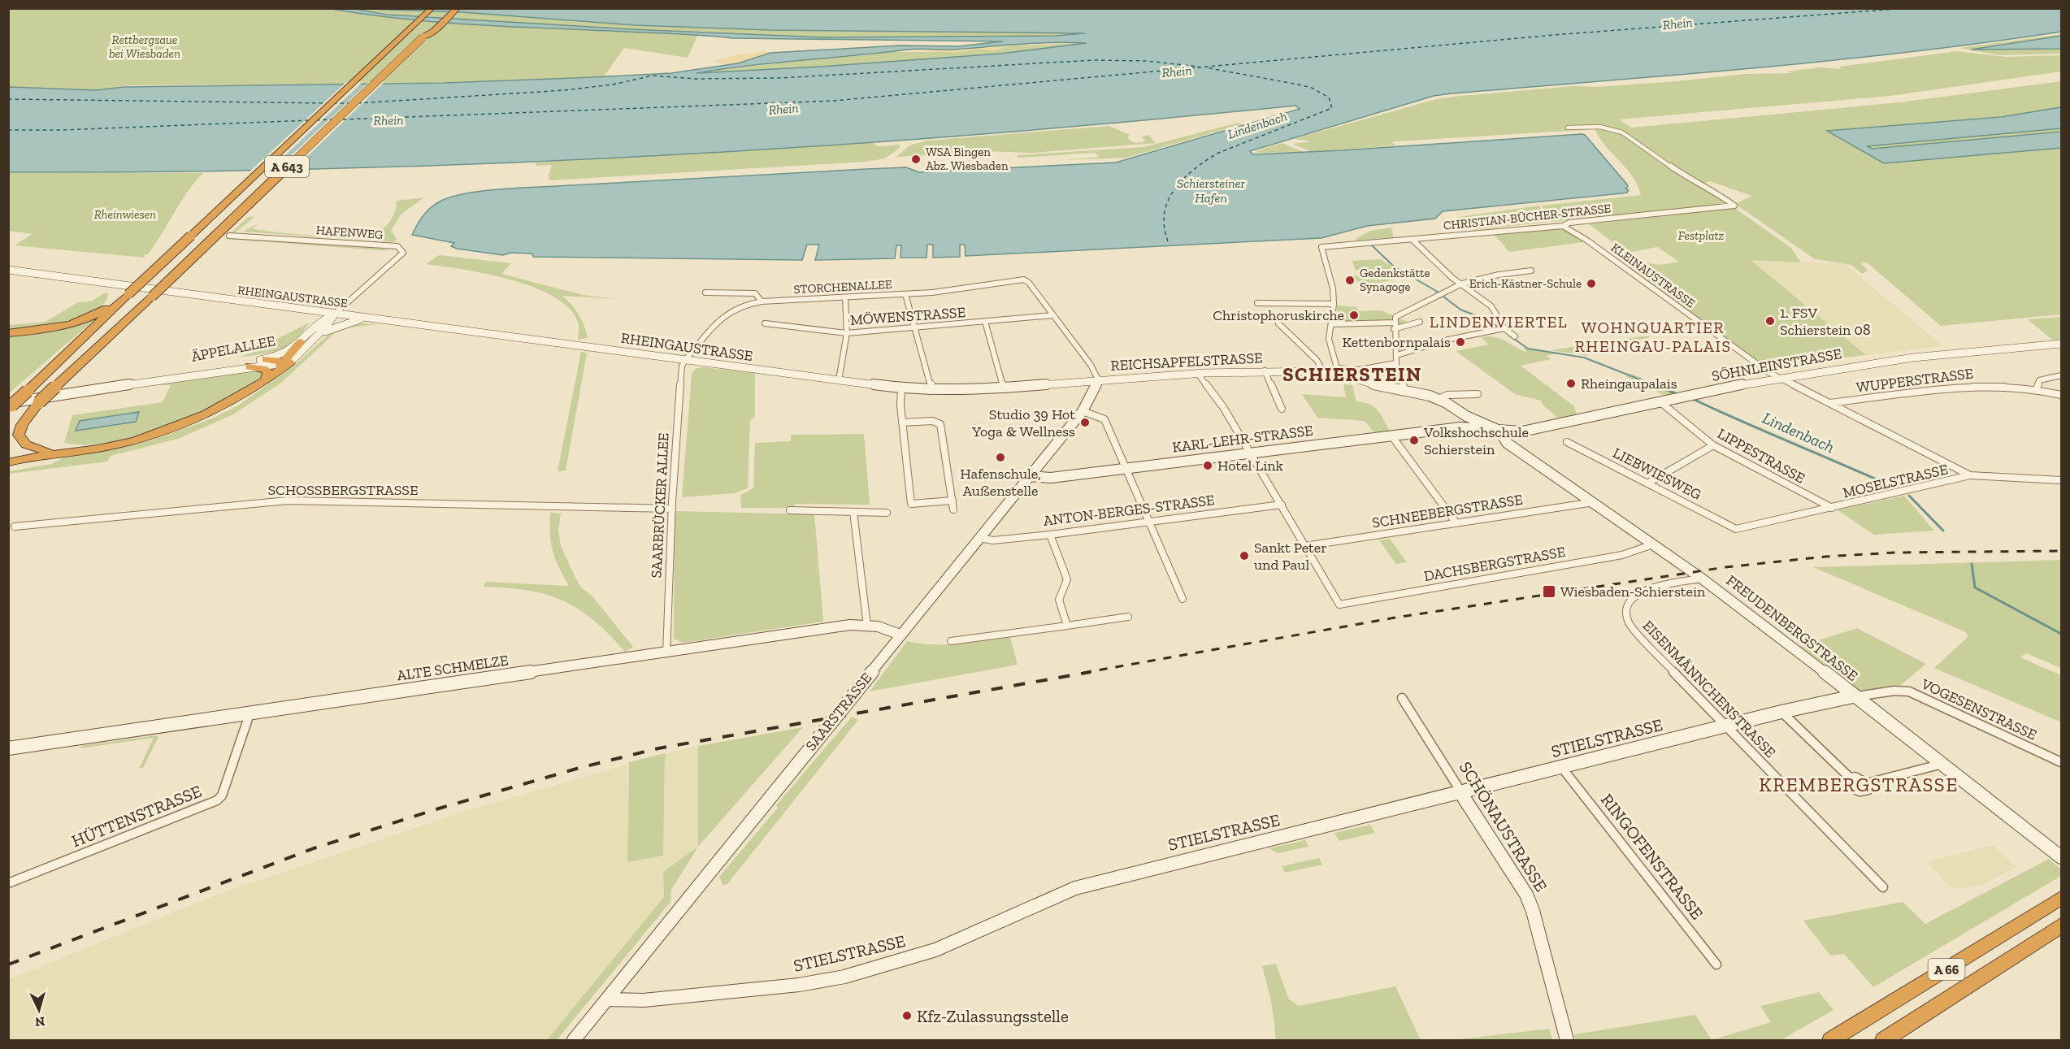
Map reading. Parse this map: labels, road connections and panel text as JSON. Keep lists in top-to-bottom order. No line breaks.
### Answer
{"streets":{"highway":["A 643","A 66"],"street":["CHRISTIAN-BÜCHER-STRASSE","HAFENWEG","KLEINAUSTRASSE","STORCHENALLEE","RHEINGAUSTRASSE","MÖWENSTRASSE","ÄPPELALLEE","REICHSAPFELSTRASSE","SÖHNLEINSTRASSE","WUPPERSTRASSE","KARL-LEHR-STRASSE","LIPPESTRASSE","LIEBWIESWEG","MOSELSTRASSE","SCHOSSBERGSTRASSE","SAARBRÜCKER ALLEE","ANTON-BERGES-STRASSE","SCHNEEBERGSTRASSE","DACHSBERGSTRASSE","FREUDENBERGSTRASSE","ALTE SCHMELZE","EISENMÄNNCHENSTRASSE","VOGESENSTRASSE","SAARSTRASSE","STIELSTRASSE","HÜTTENSTRASSE","SCHÖNAUSTRASSE","RINGOFENSTRASSE"]},"crossings":[["A 643","ÄPPELALLEE"],["CHRISTIAN-BÜCHER-STRASSE","KLEINAUSTRASSE"],["HAFENWEG","RHEINGAUSTRASSE"],["HAFENWEG","ÄPPELALLEE"],["KLEINAUSTRASSE","SÖHNLEINSTRASSE"],["KLEINAUSTRASSE","WUPPERSTRASSE"],["KLEINAUSTRASSE","MOSELSTRASSE"],["STORCHENALLEE","RHEINGAUSTRASSE"],["STORCHENALLEE","SAARBRÜCKER ALLEE"],["RHEINGAUSTRASSE","ÄPPELALLEE"],["RHEINGAUSTRASSE","REICHSAPFELSTRASSE"],["RHEINGAUSTRASSE","SAARBRÜCKER ALLEE"],["RHEINGAUSTRASSE","SAARSTRASSE"],["REICHSAPFELSTRASSE","SÖHNLEINSTRASSE"],["REICHSAPFELSTRASSE","KARL-LEHR-STRASSE"],["REICHSAPFELSTRASSE","FREUDENBERGSTRASSE"],["REICHSAPFELSTRASSE","SAARSTRASSE"],["SÖHNLEINSTRASSE","KARL-LEHR-STRASSE"],["SÖHNLEINSTRASSE","LIPPESTRASSE"],["SÖHNLEINSTRASSE","FREUDENBERGSTRASSE"],["KARL-LEHR-STRASSE","FREUDENBERGSTRASSE"],["KARL-LEHR-STRASSE","SAARSTRASSE"],["LIPPESTRASSE","MOSELSTRASSE"],["LIEBWIESWEG","MOSELSTRASSE"],["SCHOSSBERGSTRASSE","SAARBRÜCKER ALLEE"],["SAARBRÜCKER ALLEE","ALTE SCHMELZE"],["ANTON-BERGES-STRASSE","SAARSTRASSE"],["SCHNEEBERGSTRASSE","DACHSBERGSTRASSE"],["SCHNEEBERGSTRASSE","FREUDENBERGSTRASSE"],["DACHSBERGSTRASSE","FREUDENBERGSTRASSE"],["FREUDENBERGSTRASSE","EISENMÄNNCHENSTRASSE"],["FREUDENBERGSTRASSE","VOGESENSTRASSE"],["FREUDENBERGSTRASSE","STIELSTRASSE"],["ALTE SCHMELZE","SAARSTRASSE"],["ALTE SCHMELZE","HÜTTENSTRASSE"],["EISENMÄNNCHENSTRASSE","STIELSTRASSE"],["VOGESENSTRASSE","STIELSTRASSE"],["SAARSTRASSE","STIELSTRASSE"],["STIELSTRASSE","SCHÖNAUSTRASSE"],["STIELSTRASSE","RINGOFENSTRASSE"]],"districts":["LINDENVIERTEL","WOHNQUARTIER RHEINGAU-PALAIS","SCHIERSTEIN","KREMBERGSTRASSE"],"water":["Rhein","Lindenbach","Schiersteiner Hafen"],"parks":["Rettbergsaue bei Wiesbaden","Rheinwiesen","Festplatz"],"places":{"other":["WSA Bingen Abz. Wiesbaden","Gedenkstätte Synagoge","Erich-Kästner-Schule","Christophoruskirche","1. FSV Schierstein 08","Kettenbornpalais","Rheingaupalais","Studio 39 Hot Yoga & Wellness","Volkshochschule Schierstein","Hafenschule, Außenstelle","Hotel Link","Sankt Peter und Paul","Kfz-Zulassungsstelle"],"transit":["Wiesbaden-Schierstein"]},"north":"bottom"}
